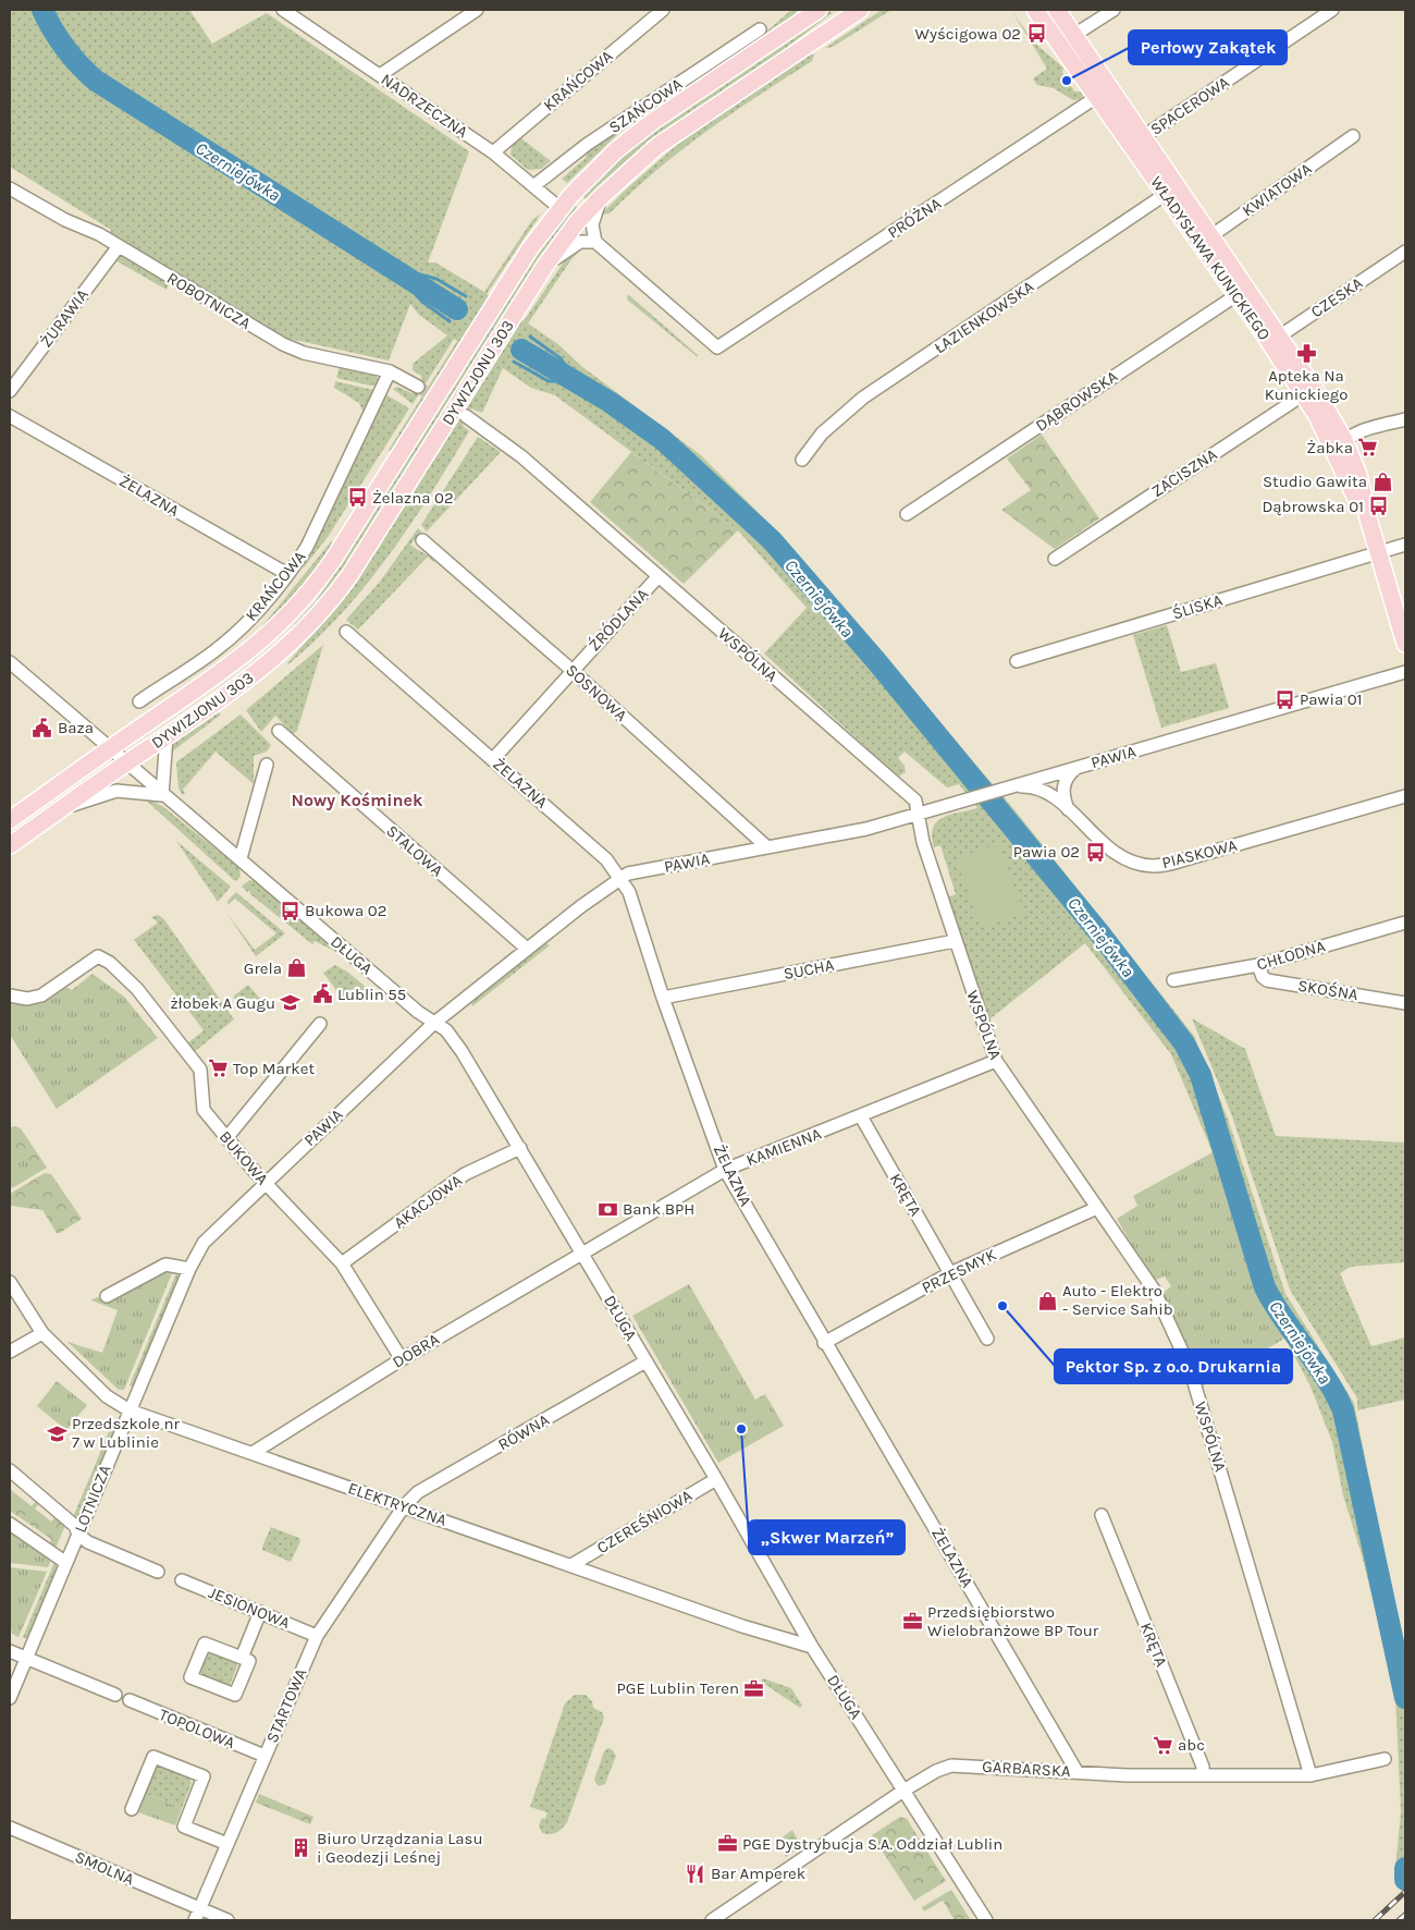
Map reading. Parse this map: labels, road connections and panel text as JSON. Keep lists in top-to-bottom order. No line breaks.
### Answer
{"streets":{"main road":["WŁADYSŁAWA KUNICKIEGO","DYWIZJONU 303"],"street":["KRAŃCOWA","NADRZECZNA","SZAŃCOWA","SPACEROWA","KWIATOWA","PRÓŻNA","CZESKA","ROBOTNICZA","ŁAZIENKOWSKA","ŻURAWIA","DĄBROWSKA","ZACISZNA","ŻELAZNA","ŚLISKA","ŹRÓDLANA","WSPÓLNA","SOSNOWA","PAWIA","STALOWA","PIASKOWA","DŁUGA","CHŁODNA","SUCHA","SKOŚNA","KAMIENNA","BUKOWA","KRĘTA","AKACJOWA","PRZESMYK","DOBRA","RÓWNA","LOTNICZA","ELEKTRYCZNA","CZEREŚNIOWA","JESIONOWA","STARTOWA","TOPOLOWA","GARBARSKA","SMOLNA"]},"crossings":[["KRAŃCOWA","NADRZECZNA"],["KRAŃCOWA","ROBOTNICZA"],["KRAŃCOWA","ŻELAZNA"],["NADRZECZNA","SZAŃCOWA"],["NADRZECZNA","DYWIZJONU 303"],["SPACEROWA","WŁADYSŁAWA KUNICKIEGO"],["KWIATOWA","WŁADYSŁAWA KUNICKIEGO"],["PRÓŻNA","WŁADYSŁAWA KUNICKIEGO"],["WŁADYSŁAWA KUNICKIEGO","CZESKA"],["WŁADYSŁAWA KUNICKIEGO","ŁAZIENKOWSKA"],["WŁADYSŁAWA KUNICKIEGO","DĄBROWSKA"],["WŁADYSŁAWA KUNICKIEGO","ZACISZNA"],["WŁADYSŁAWA KUNICKIEGO","ŚLISKA"],["ROBOTNICZA","ŻURAWIA"],["DYWIZJONU 303","DŁUGA"],["ŻELAZNA","ŹRÓDLANA"],["ŻELAZNA","PAWIA"],["ŻELAZNA","SUCHA"],["ŻELAZNA","KAMIENNA"],["ŻELAZNA","PRZESMYK"],["ŻELAZNA","GARBARSKA"],["ŹRÓDLANA","WSPÓLNA"],["ŹRÓDLANA","SOSNOWA"],["WSPÓLNA","PAWIA"],["WSPÓLNA","SUCHA"],["WSPÓLNA","KAMIENNA"],["WSPÓLNA","PRZESMYK"],["WSPÓLNA","GARBARSKA"],["SOSNOWA","PAWIA"],["PAWIA","STALOWA"],["PAWIA","PIASKOWA"],["PAWIA","DŁUGA"],["PAWIA","BUKOWA"],["PAWIA","LOTNICZA"],["DŁUGA","KAMIENNA"],["DŁUGA","AKACJOWA"],["DŁUGA","DOBRA"],["DŁUGA","RÓWNA"],["DŁUGA","ELEKTRYCZNA"],["DŁUGA","CZEREŚNIOWA"],["DŁUGA","GARBARSKA"],["CHŁODNA","SKOŚNA"],["KAMIENNA","KRĘTA"],["KAMIENNA","DOBRA"],["BUKOWA","AKACJOWA"],["BUKOWA","DOBRA"],["KRĘTA","PRZESMYK"],["KRĘTA","GARBARSKA"],["DOBRA","ELEKTRYCZNA"],["RÓWNA","ELEKTRYCZNA"],["RÓWNA","STARTOWA"],["LOTNICZA","ELEKTRYCZNA"],["ELEKTRYCZNA","CZEREŚNIOWA"],["ELEKTRYCZNA","STARTOWA"],["JESIONOWA","STARTOWA"],["STARTOWA","TOPOLOWA"],["STARTOWA","SMOLNA"]],"districts":["Nowy Kośminek"],"water":["Czerniejówka"],"places":{"bus stop":["Wyścigowa 02","Żelazna 02","Dąbrowska 01","Pawia 01","Pawia 02","Bukowa 02"],"other":["Perłowy Zakątek","Pektor Sp. z o.o. Drukarnia","„Skwer Marzeń”"],"pharmacy":["Apteka Na Kunickiego"],"supermarket":["Żabka","Top Market","abc"],"shop":["Studio Gawita","Grela","Auto - Elektro - Service Sahib"],"public building":["Baza","Lublin 55"],"school or university":["żłobek A Gugu","Przedszkole nr 7 w Lublinie"],"bank":["Bank BPH"],"office":["Przedsiębiorstwo Wielobranżowe BP Tour","PGE Lublin Teren","PGE Dystrybucja S.A. Oddział Lublin"],"building":["Biuro Urządzania Lasu i Geodezji Leśnej"],"restaurant":["Bar Amperek"]}}
